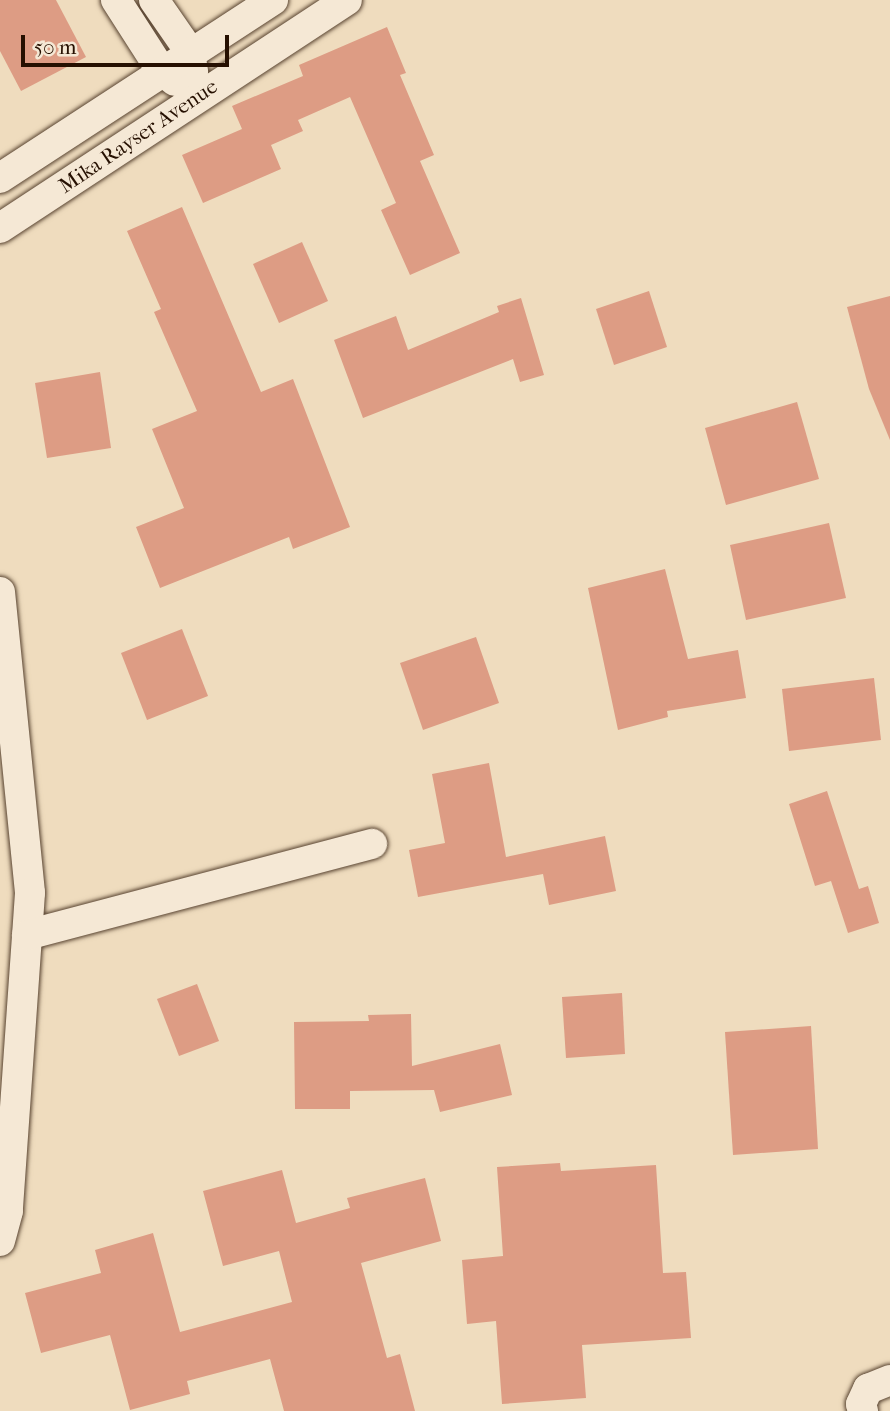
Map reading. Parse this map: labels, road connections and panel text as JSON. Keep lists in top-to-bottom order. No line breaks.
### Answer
{"streets":{"street":["Mika Rayser Avenue"]},"scale_bar":"50 m"}
